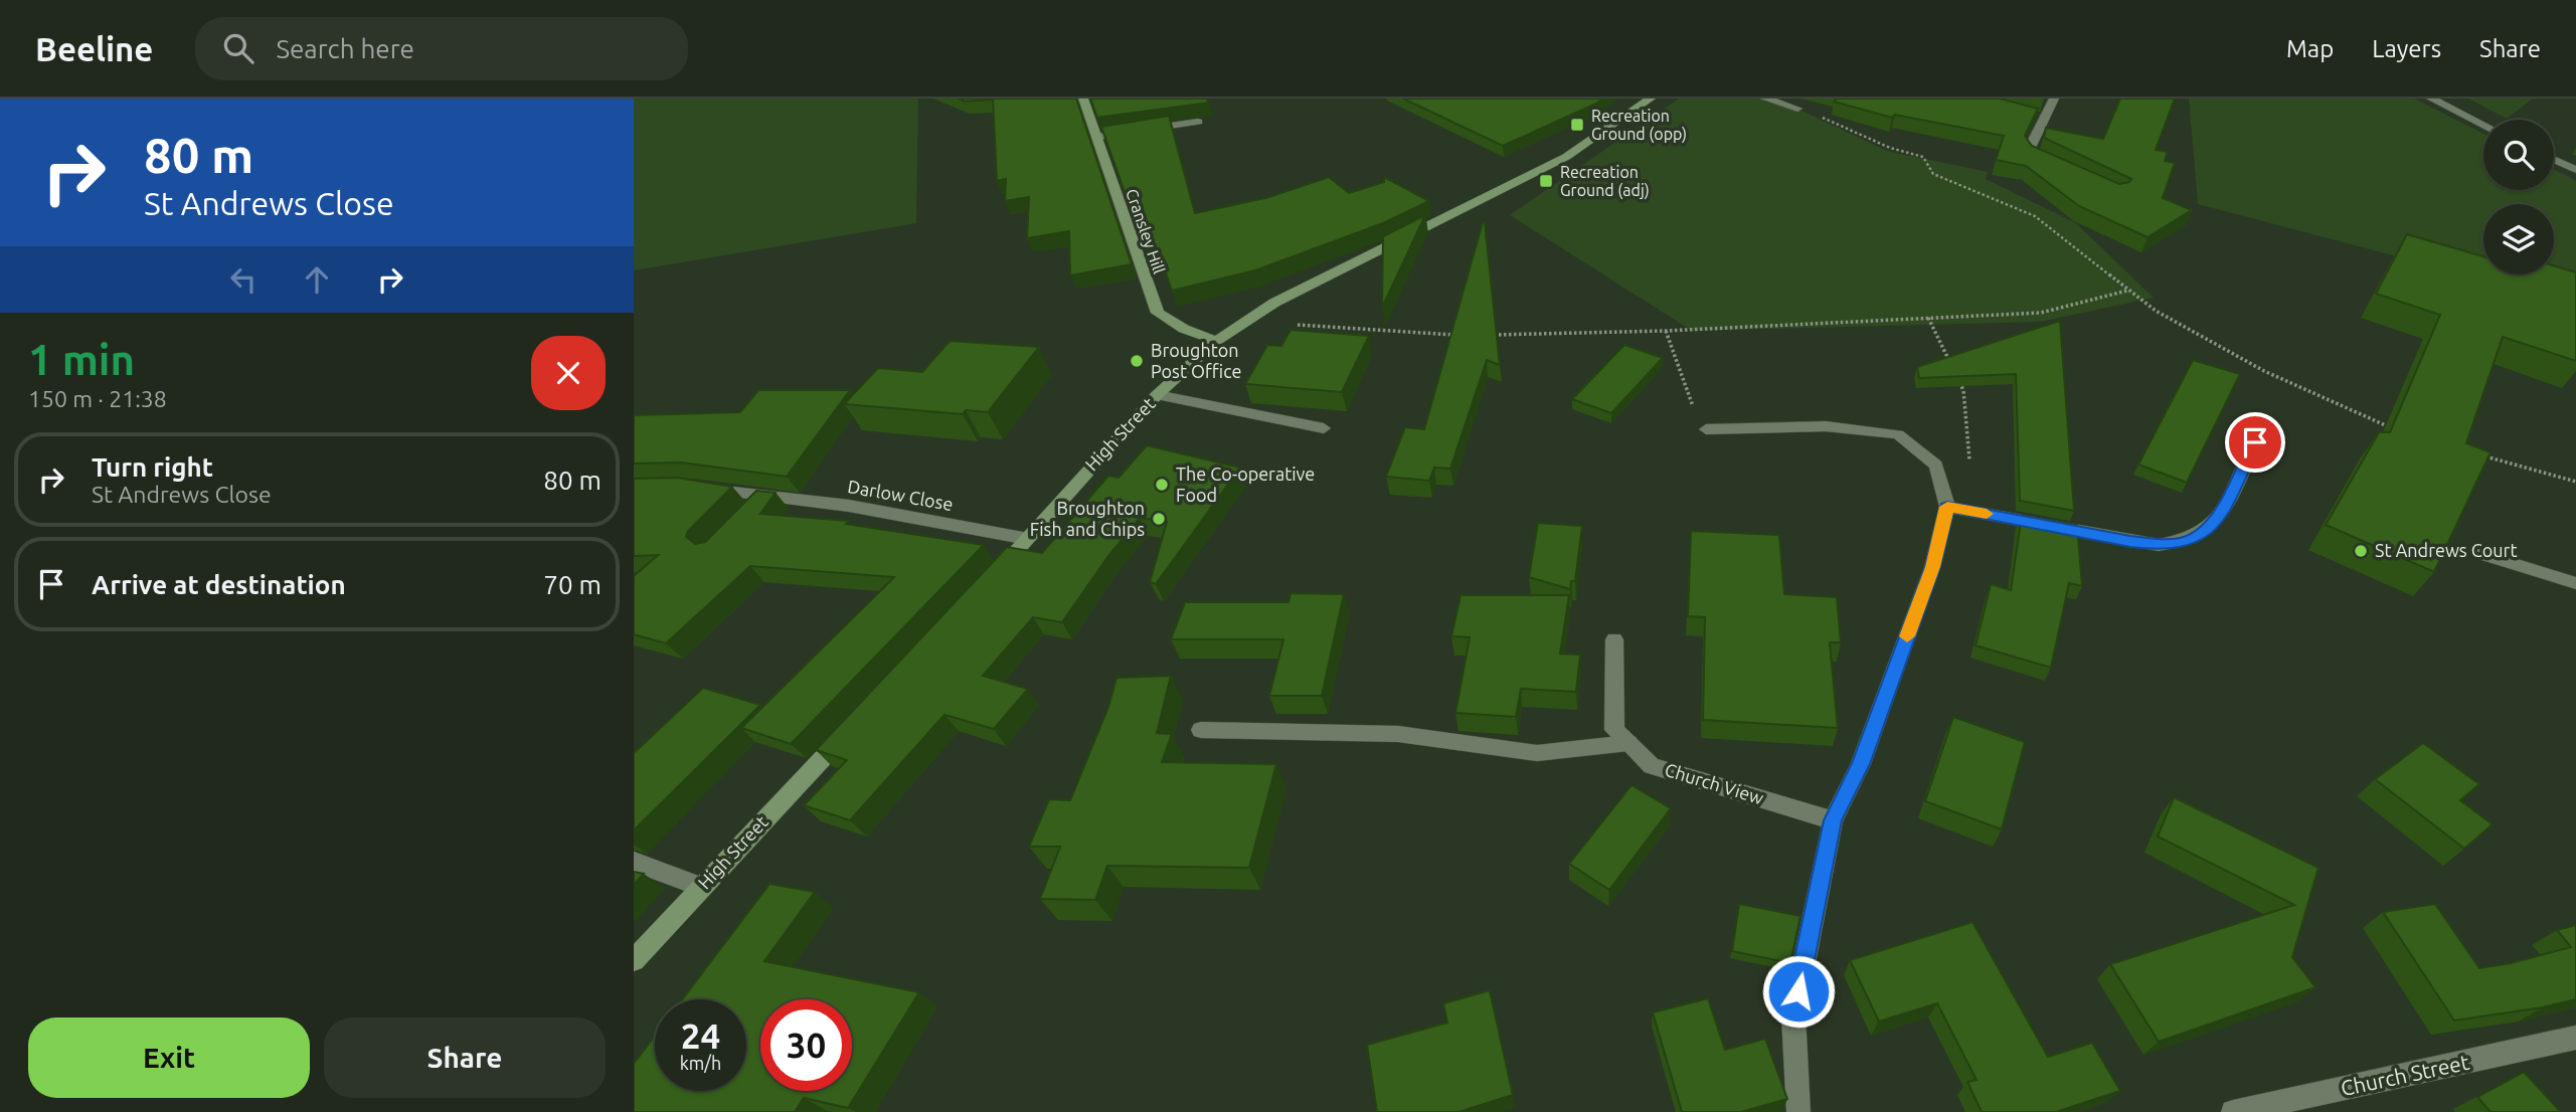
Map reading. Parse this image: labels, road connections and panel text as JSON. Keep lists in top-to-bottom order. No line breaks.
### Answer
{"streets":{"street":["Cransley Hill","High Street","Darlow Close","Church View","Church Street"]},"crossings":[["Cransley Hill","High Street"],["High Street","Darlow Close"]],"places":{"transit":["Recreation Ground (opp)","Recreation Ground (adj)"],"other":["Broughton Post Office","The Co-operative Food","Broughton Fish and Chips","St Andrews Court"]},"page":{"header":"Beeline","search":"Search here","nav":["Map","Layers","Share"],"turn":["80 m","St Andrews Close"],"heading":["1 min","150 m · 21:38"],"list":[{"name":"Turn right","note":"St Andrews Close","value":"80 m"},{"name":"Arrive at destination","value":"70 m"}],"speed":"24 km/h","limit":"30","buttons":["Exit","Share"]}}
